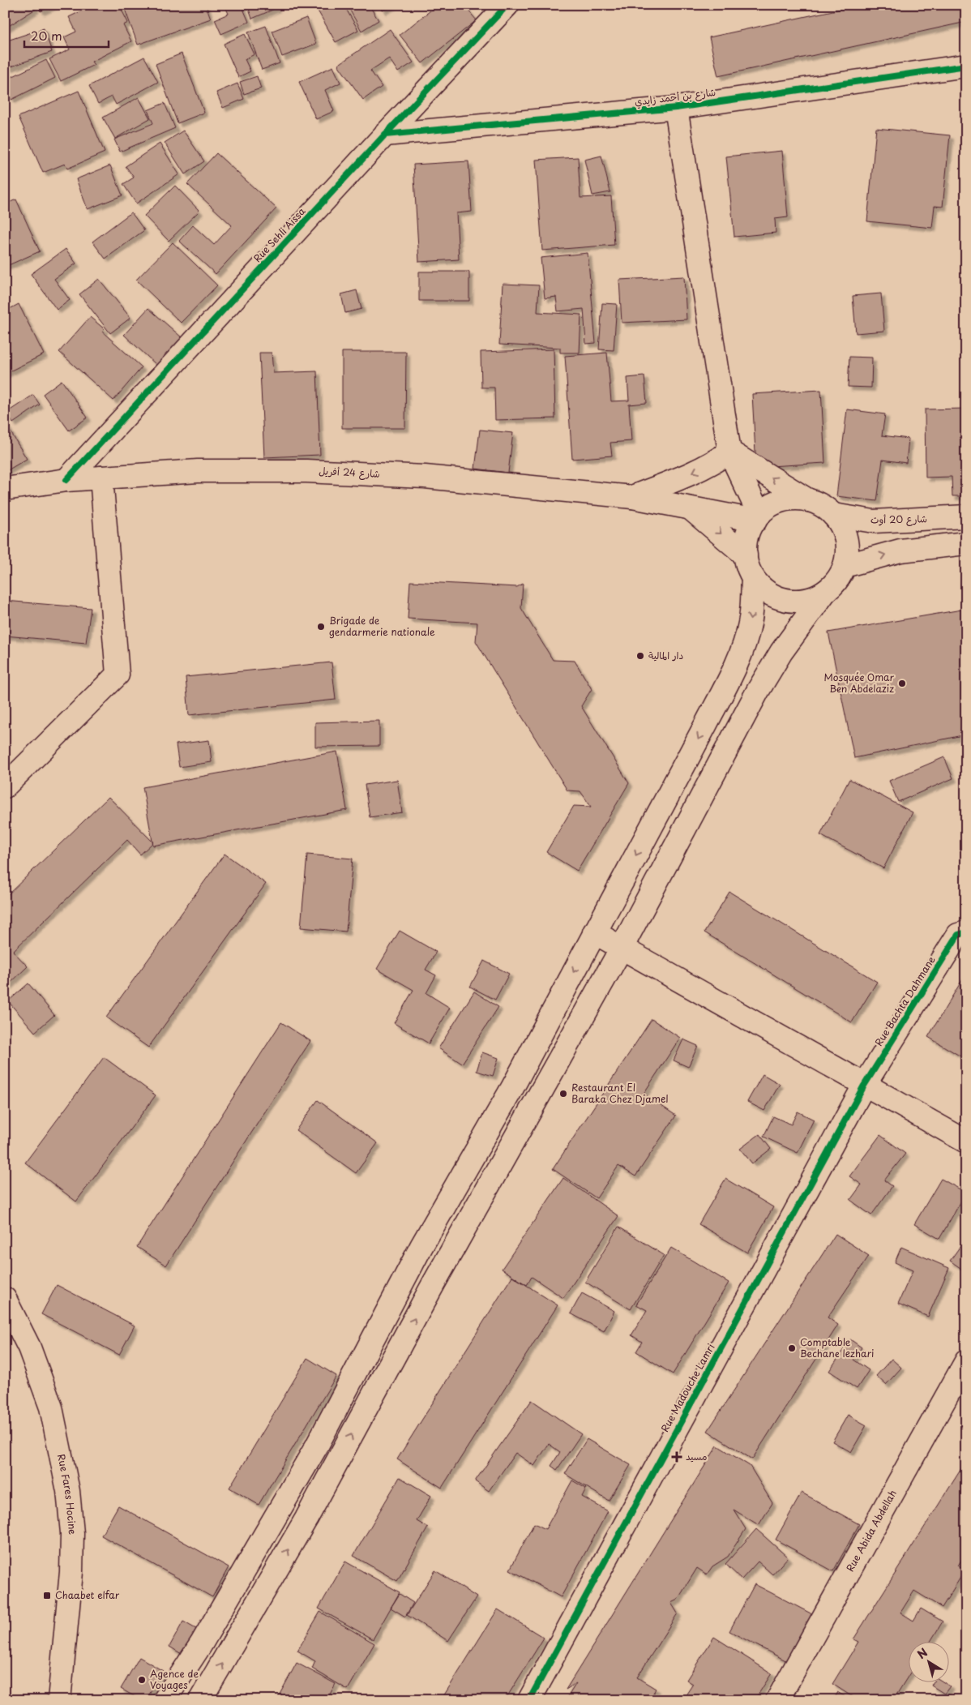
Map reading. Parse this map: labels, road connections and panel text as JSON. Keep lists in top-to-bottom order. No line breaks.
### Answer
{"streets":{"main road":["شارع بن أحمد زايدي","Rue Sehli Aissa","شارع 24 أفريل","شارع 20 أوت","Rue Bachta Dahmane","Rue Madouche Lamri","Rue Fares Hocine","Rue Abida Abdellah"]},"crossings":[["شارع بن أحمد زايدي","Rue Sehli Aissa"],["Rue Sehli Aissa","شارع 24 أفريل"],["شارع 24 أفريل","شارع 20 أوت"],["Rue Bachta Dahmane","Rue Madouche Lamri"]],"places":{"other":["Brigade de gendarmerie nationale","دار المالية","Mosquée Omar Ben Abdelaziz","Restaurant El Baraka Chez Djamel","Comptable Bechane lezhari","Agence de Voyages"],"health":["مسيد"],"transit":["Chaabet elfar"]},"scale_bar":"20 m","north":"top left"}
